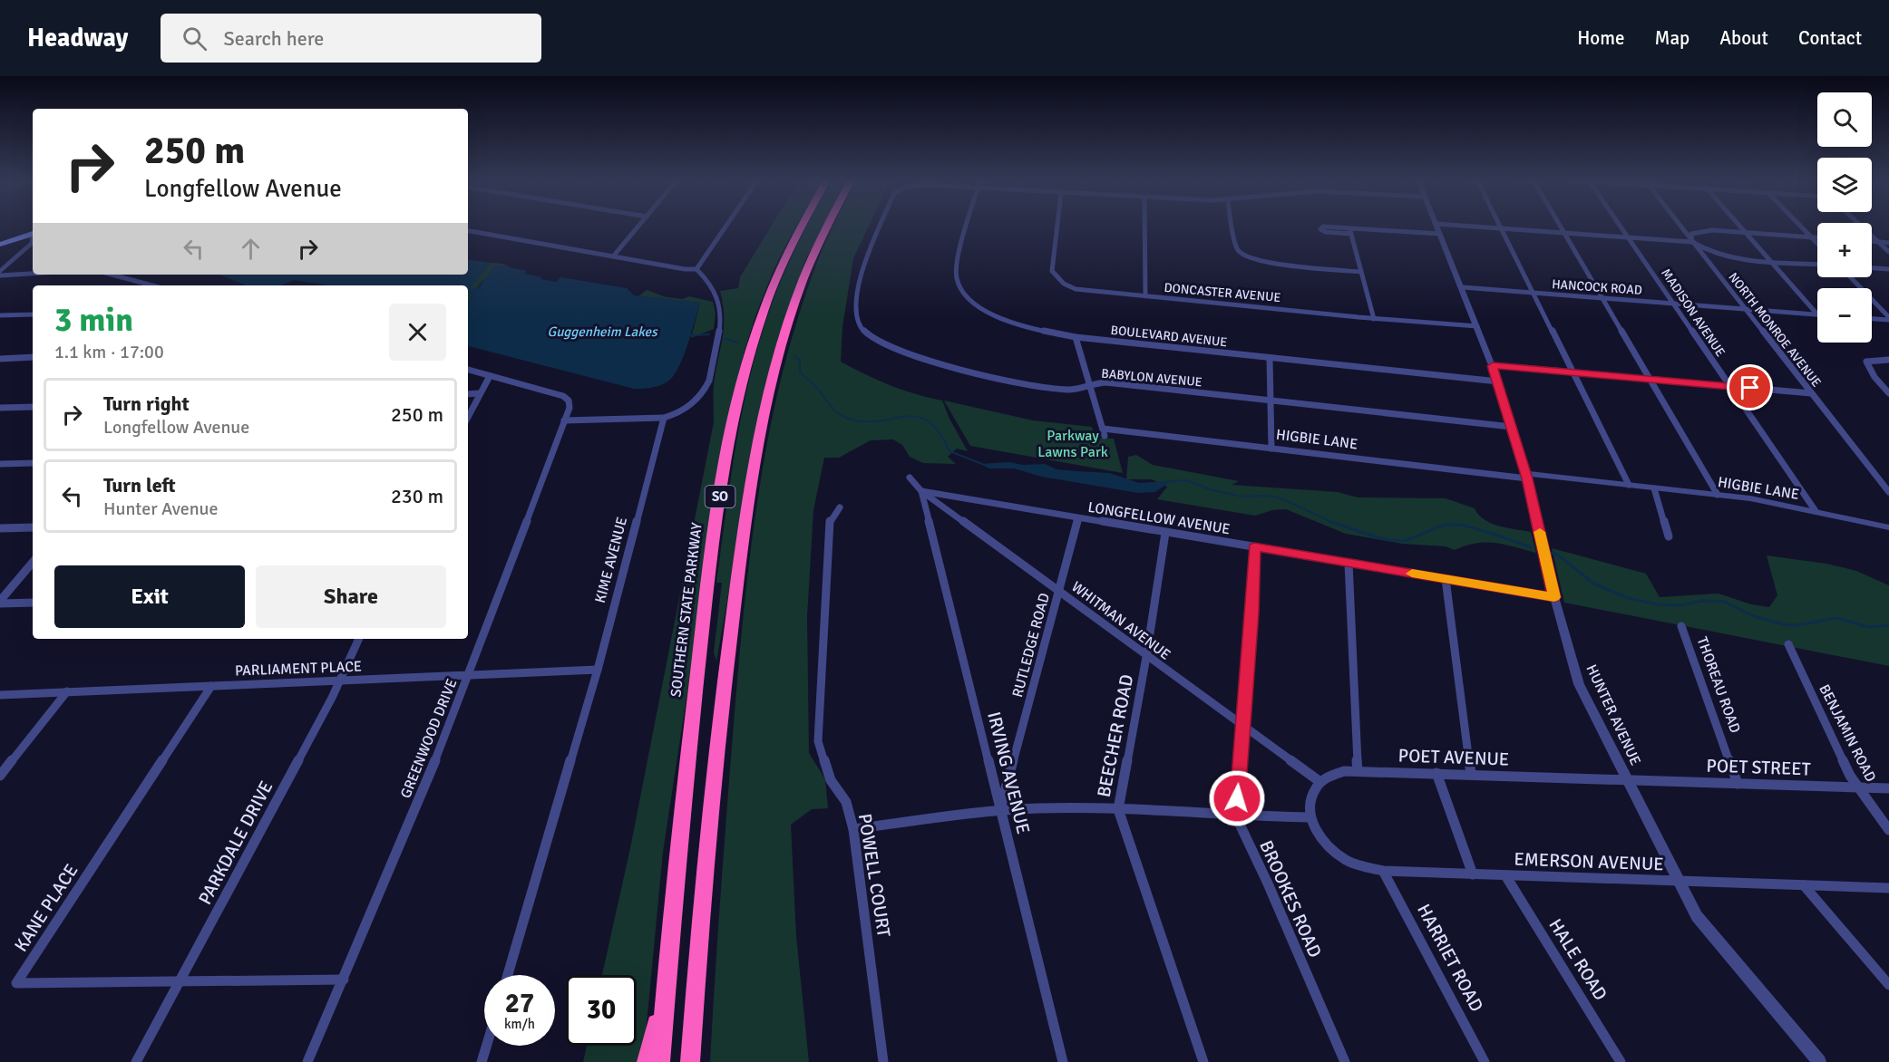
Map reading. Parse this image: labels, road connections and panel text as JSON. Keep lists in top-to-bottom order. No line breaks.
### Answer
{"streets":{"highway":["SO","SOUTHERN STATE PARKWAY"],"street":["HANCOCK ROAD","DONCASTER AVENUE","MADISON AVENUE","NORTH MONROE AVENUE","BOULEVARD AVENUE","BABYLON AVENUE","HIGBIE LANE","LONGFELLOW AVENUE","KIME AVENUE","WHITMAN AVENUE","RUTLEDGE ROAD","PARLIAMENT PLACE","THOREAU ROAD","HUNTER AVENUE","BENJAMIN ROAD","BEECHER ROAD","GREENWOOD DRIVE","POET AVENUE","POET STREET","IRVING AVENUE","PARKDALE DRIVE","EMERSON AVENUE","POWELL COURT","BROOKES ROAD","KANE PLACE","HARRIET ROAD","HALE ROAD"]},"crossings":[["HANCOCK ROAD","MADISON AVENUE"],["HANCOCK ROAD","NORTH MONROE AVENUE"],["HANCOCK ROAD","HUNTER AVENUE"],["DONCASTER AVENUE","HUNTER AVENUE"],["MADISON AVENUE","HIGBIE LANE"],["BOULEVARD AVENUE","HUNTER AVENUE"],["BABYLON AVENUE","HUNTER AVENUE"],["HIGBIE LANE","HUNTER AVENUE"],["LONGFELLOW AVENUE","WHITMAN AVENUE"],["LONGFELLOW AVENUE","RUTLEDGE ROAD"],["LONGFELLOW AVENUE","HUNTER AVENUE"],["LONGFELLOW AVENUE","BEECHER ROAD"],["LONGFELLOW AVENUE","IRVING AVENUE"],["LONGFELLOW AVENUE","BROOKES ROAD"],["KIME AVENUE","PARLIAMENT PLACE"],["WHITMAN AVENUE","RUTLEDGE ROAD"],["WHITMAN AVENUE","BEECHER ROAD"],["WHITMAN AVENUE","POET AVENUE"],["WHITMAN AVENUE","IRVING AVENUE"],["WHITMAN AVENUE","BROOKES ROAD"],["RUTLEDGE ROAD","IRVING AVENUE"],["PARLIAMENT PLACE","GREENWOOD DRIVE"],["PARLIAMENT PLACE","PARKDALE DRIVE"],["PARLIAMENT PLACE","KANE PLACE"],["THOREAU ROAD","POET STREET"],["HUNTER AVENUE","POET AVENUE"],["HUNTER AVENUE","POET STREET"],["HUNTER AVENUE","EMERSON AVENUE"],["BENJAMIN ROAD","POET STREET"],["GREENWOOD DRIVE","KANE PLACE"],["POET AVENUE","POET STREET"],["PARKDALE DRIVE","KANE PLACE"],["EMERSON AVENUE","HARRIET ROAD"],["EMERSON AVENUE","HALE ROAD"]],"water":["Guggenheim Lakes"],"parks":["Parkway Lawns Park"],"page":{"header":"Headway","search":"Search here","nav":["Home","Map","About","Contact"],"map_buttons":["+","−"],"turn":["250 m","Longfellow Avenue"],"heading":["3 min","1.1 km · 17:00"],"list":[{"name":"Turn right","note":"Longfellow Avenue","value":"250 m"},{"name":"Turn left","note":"Hunter Avenue","value":"230 m"}],"buttons":["Exit","Share"],"speed":"27 km/h","limit":"30"}}
